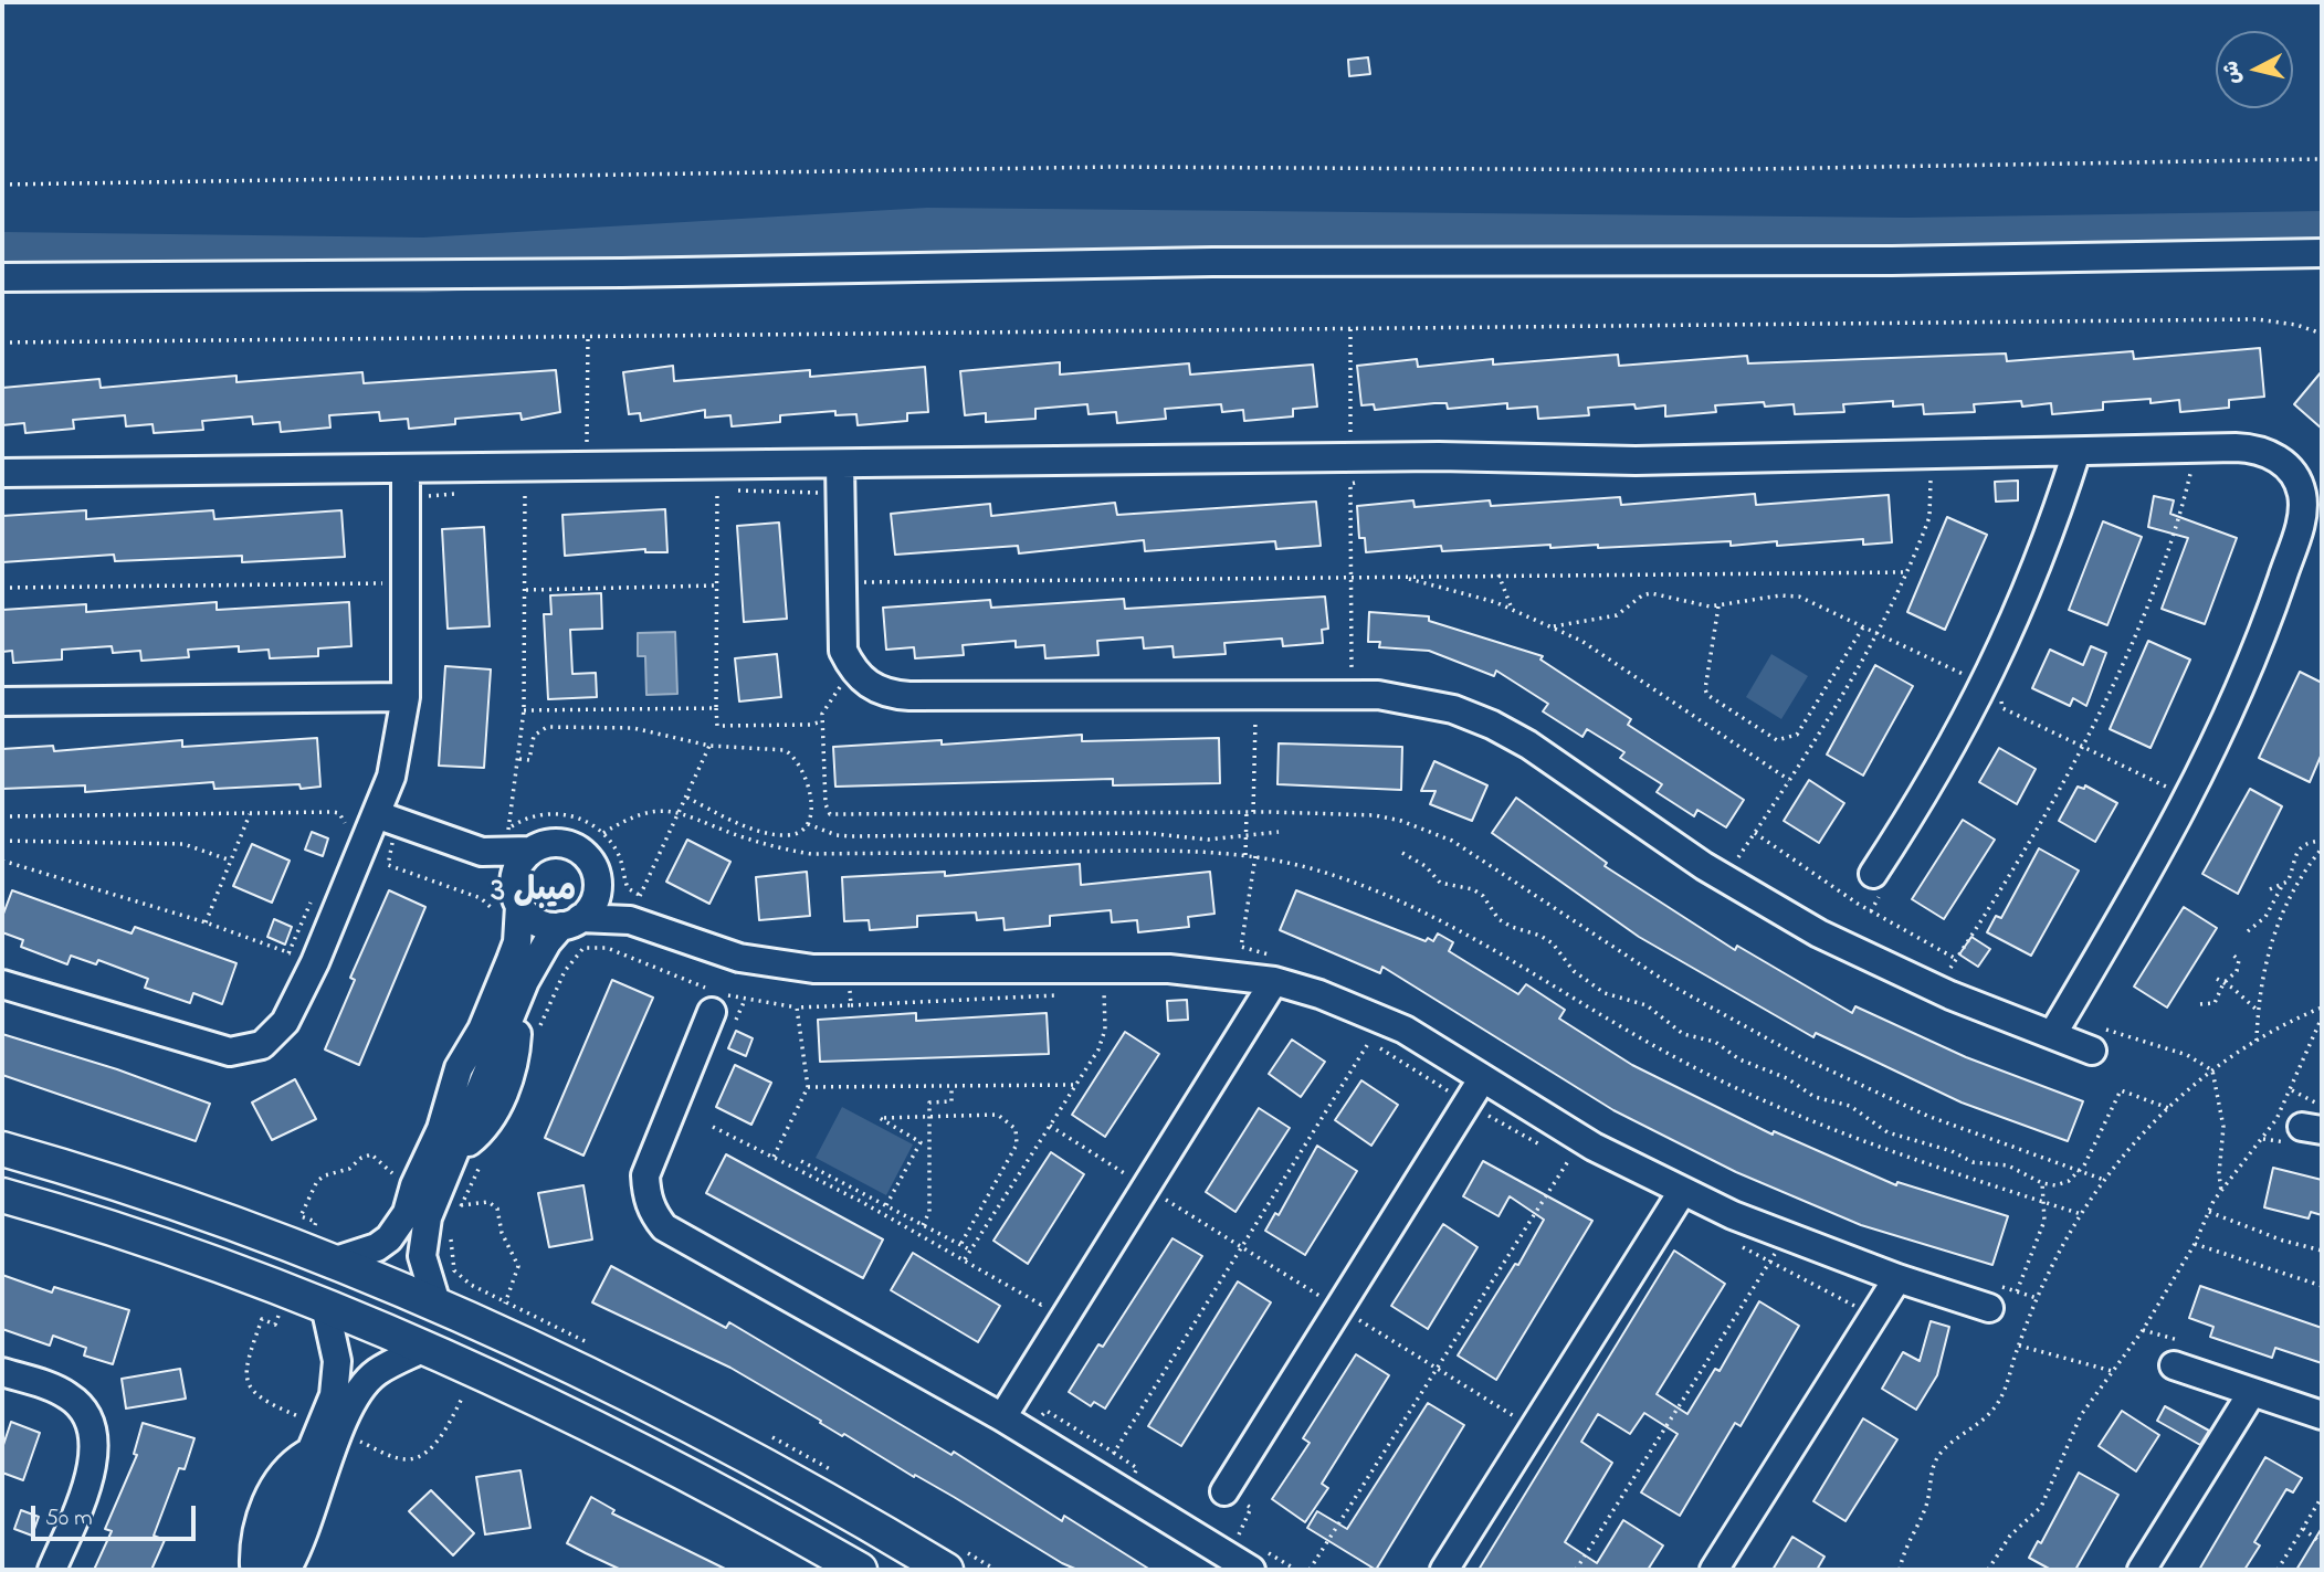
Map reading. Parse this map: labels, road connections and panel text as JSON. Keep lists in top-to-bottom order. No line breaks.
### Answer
{"districts":["ميبل 3"],"scale_bar":"50 m","north":"left"}
